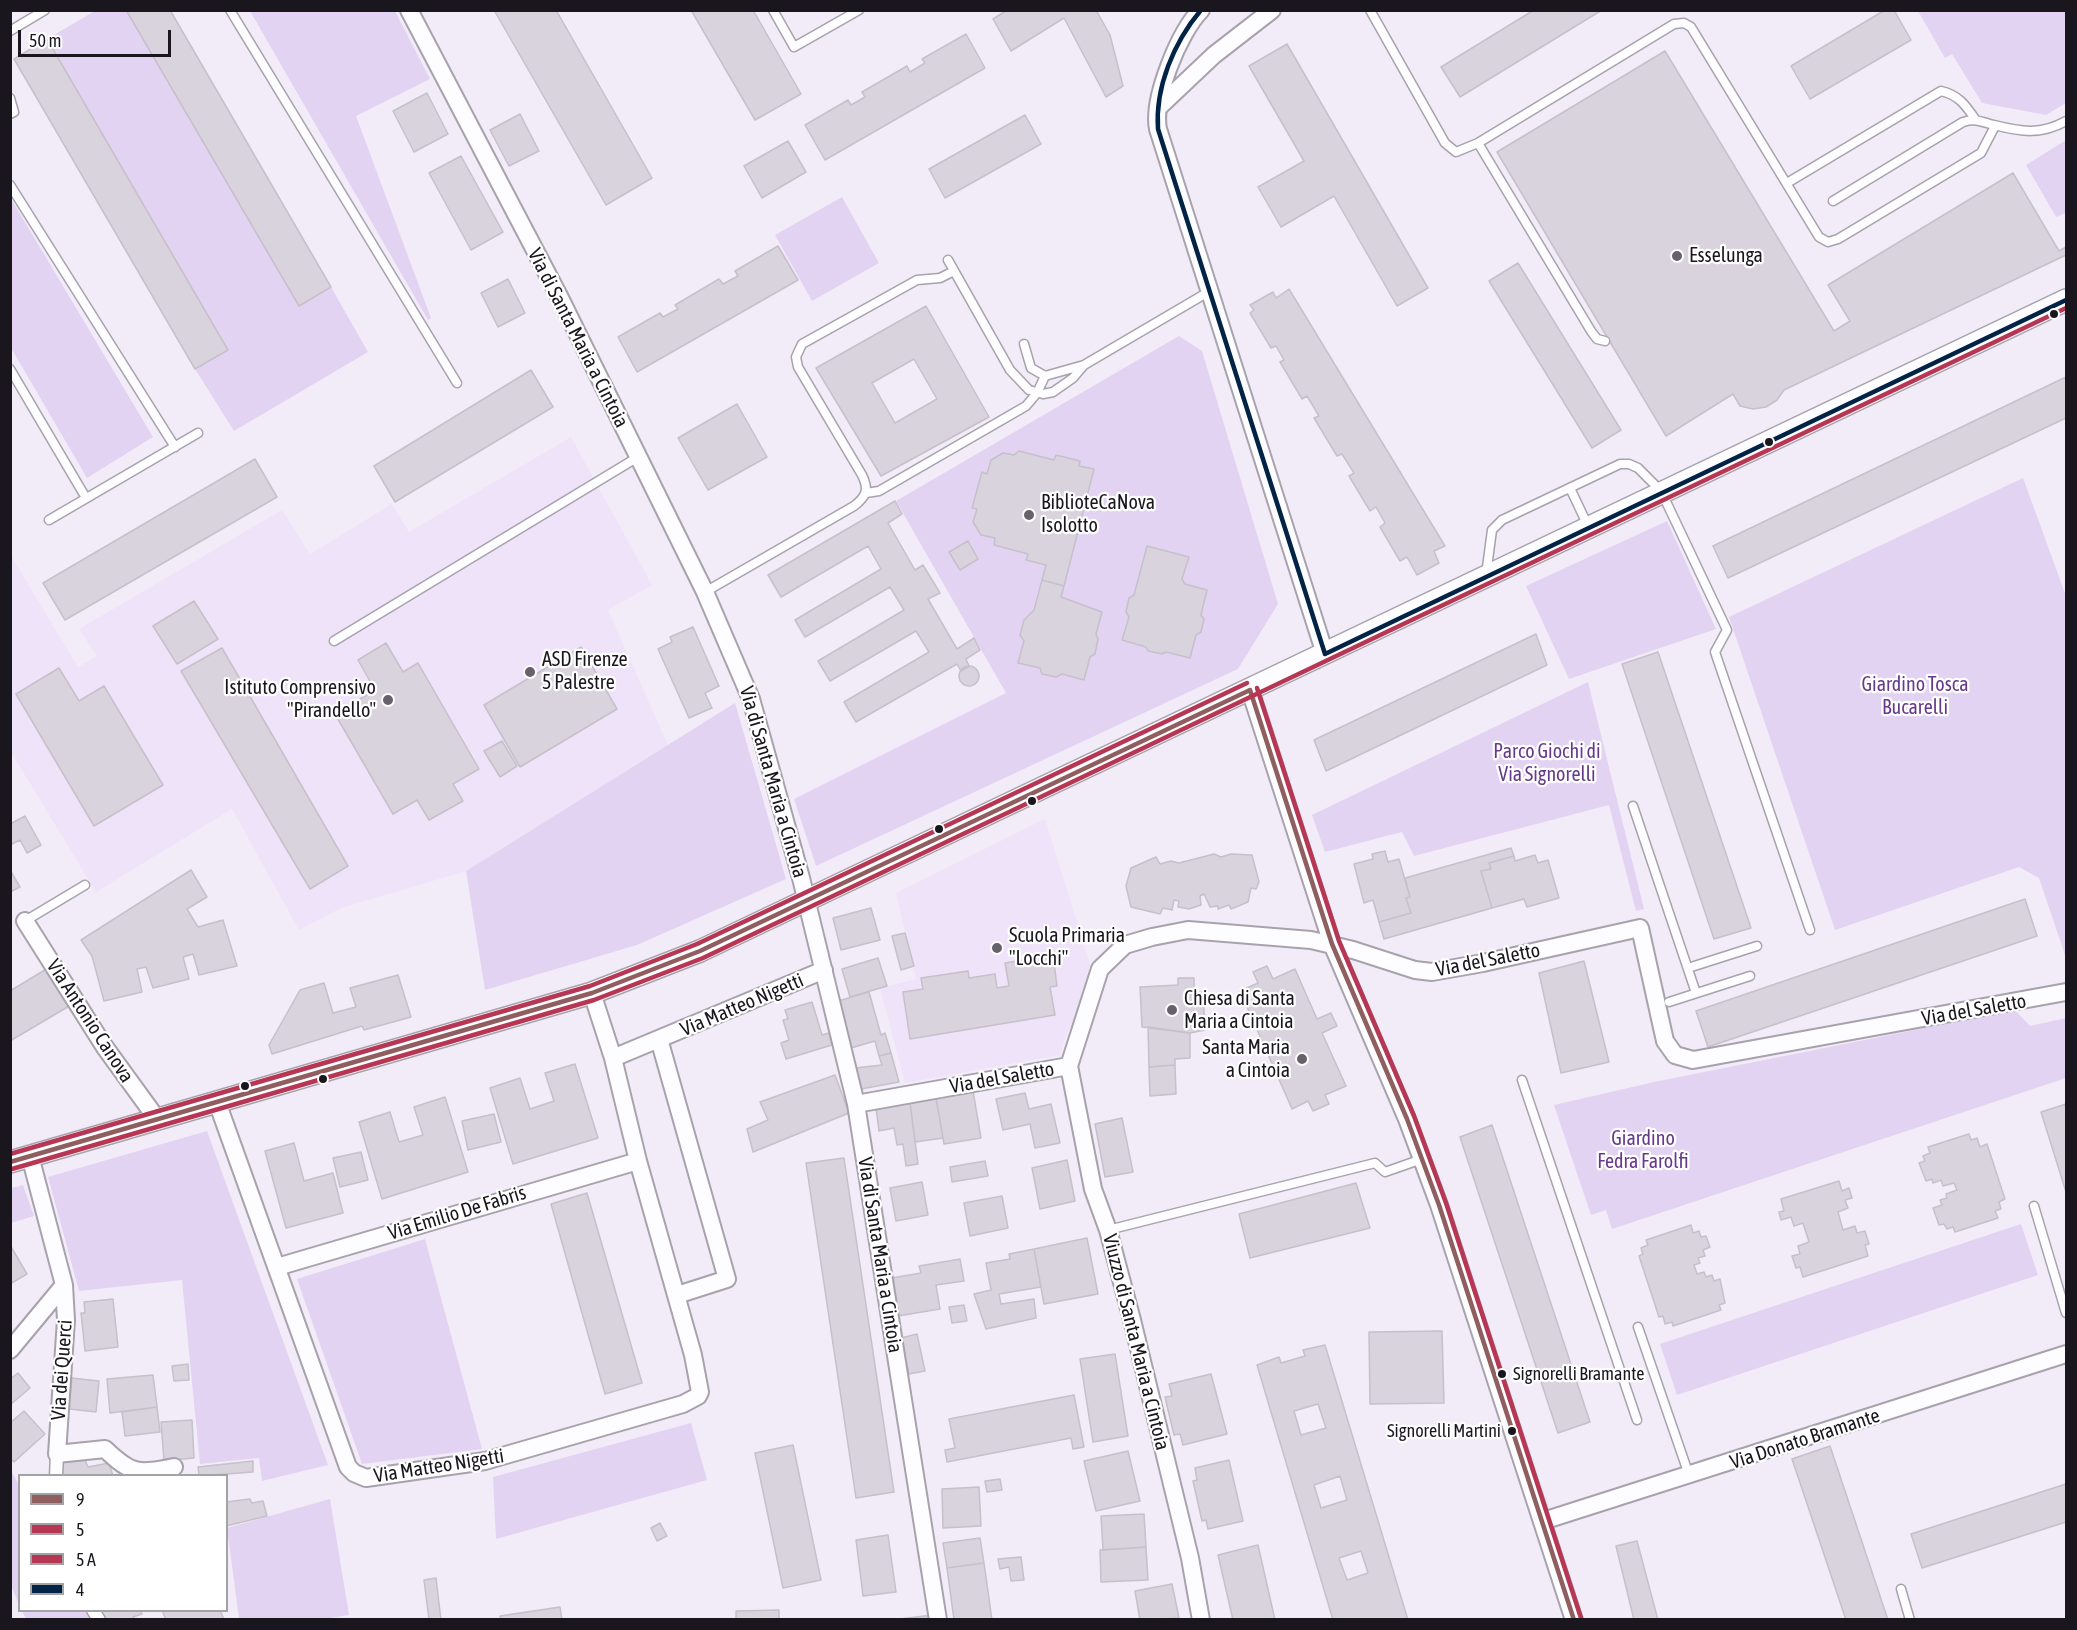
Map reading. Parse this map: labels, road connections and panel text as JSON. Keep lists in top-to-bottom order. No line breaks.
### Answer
{"streets":{"street":["Via di Santa Maria a Cintoia","Via del Saletto","Via Matteo Nigetti","Via Antonio Canova","Via Emilio De Fabris","Viuzzo di Santa Maria a Cintoia","Via dei Querci","Via Donato Bramante"]},"crossings":[["Via di Santa Maria a Cintoia","Via del Saletto"],["Via di Santa Maria a Cintoia","Via Matteo Nigetti"],["Via del Saletto","Viuzzo di Santa Maria a Cintoia"],["Via Matteo Nigetti","Via Emilio De Fabris"]],"parks":["Giardino Tosca Bucarelli","Parco Giochi di Via Signorelli","Giardino Fedra Farolfi"],"places":["Esselunga","BiblioteCaNova Isolotto","ASD Firenze 5 Palestre","Istituto Comprensivo \"Pirandello\"","Scuola Primaria \"Locchi\"","Chiesa di Santa Maria a Cintoia","Santa Maria a Cintoia","Signorelli Bramante","Signorelli Martini"],"lines":["transit line 4","transit line 5","transit line 9"],"legend":["9","5","5 A","4"],"scale_bar":"50 m"}
